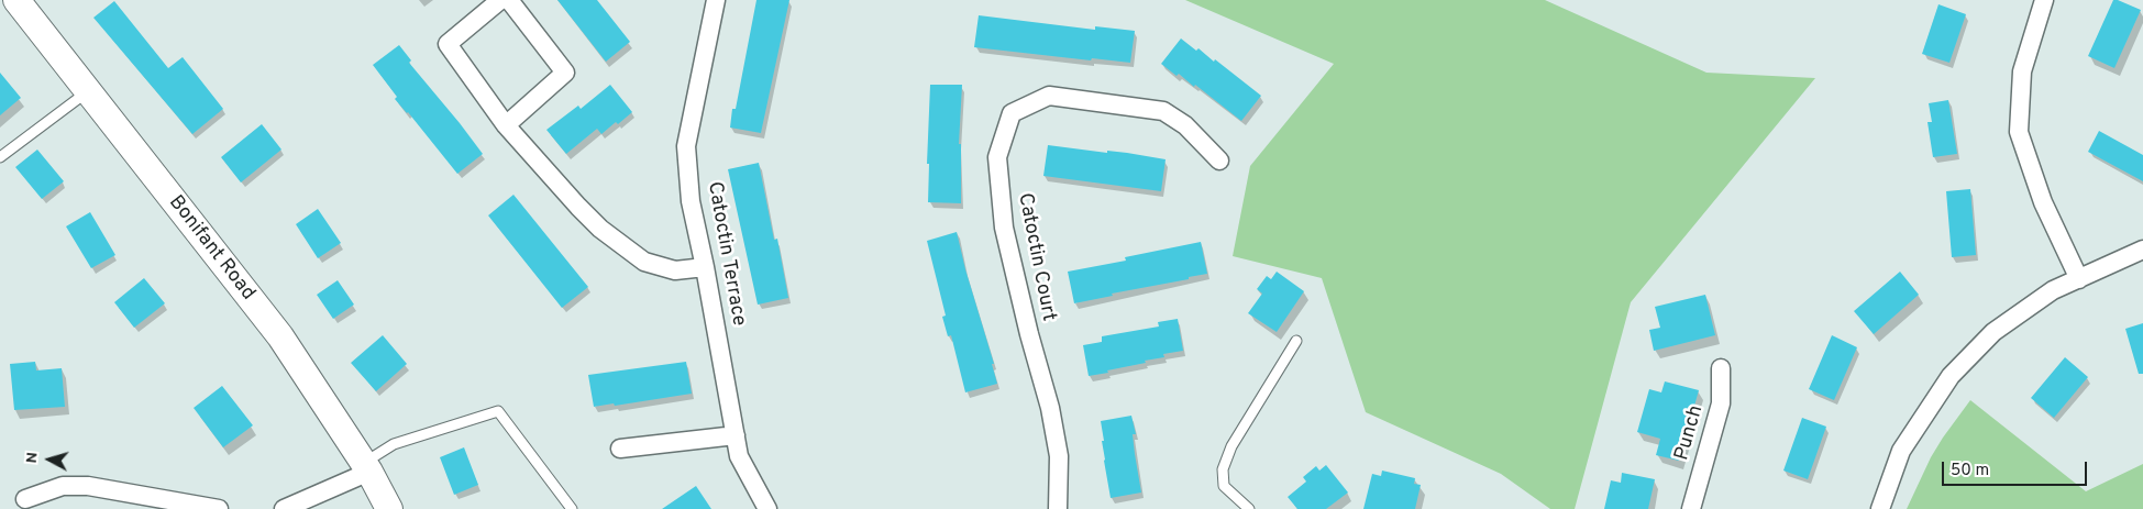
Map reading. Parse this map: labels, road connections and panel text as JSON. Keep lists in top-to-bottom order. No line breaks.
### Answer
{"streets":{"main road":["Bonifant Road"],"street":["Catoctin Terrace","Catoctin Court","Punch"]},"scale_bar":"50 m","north":"left"}
